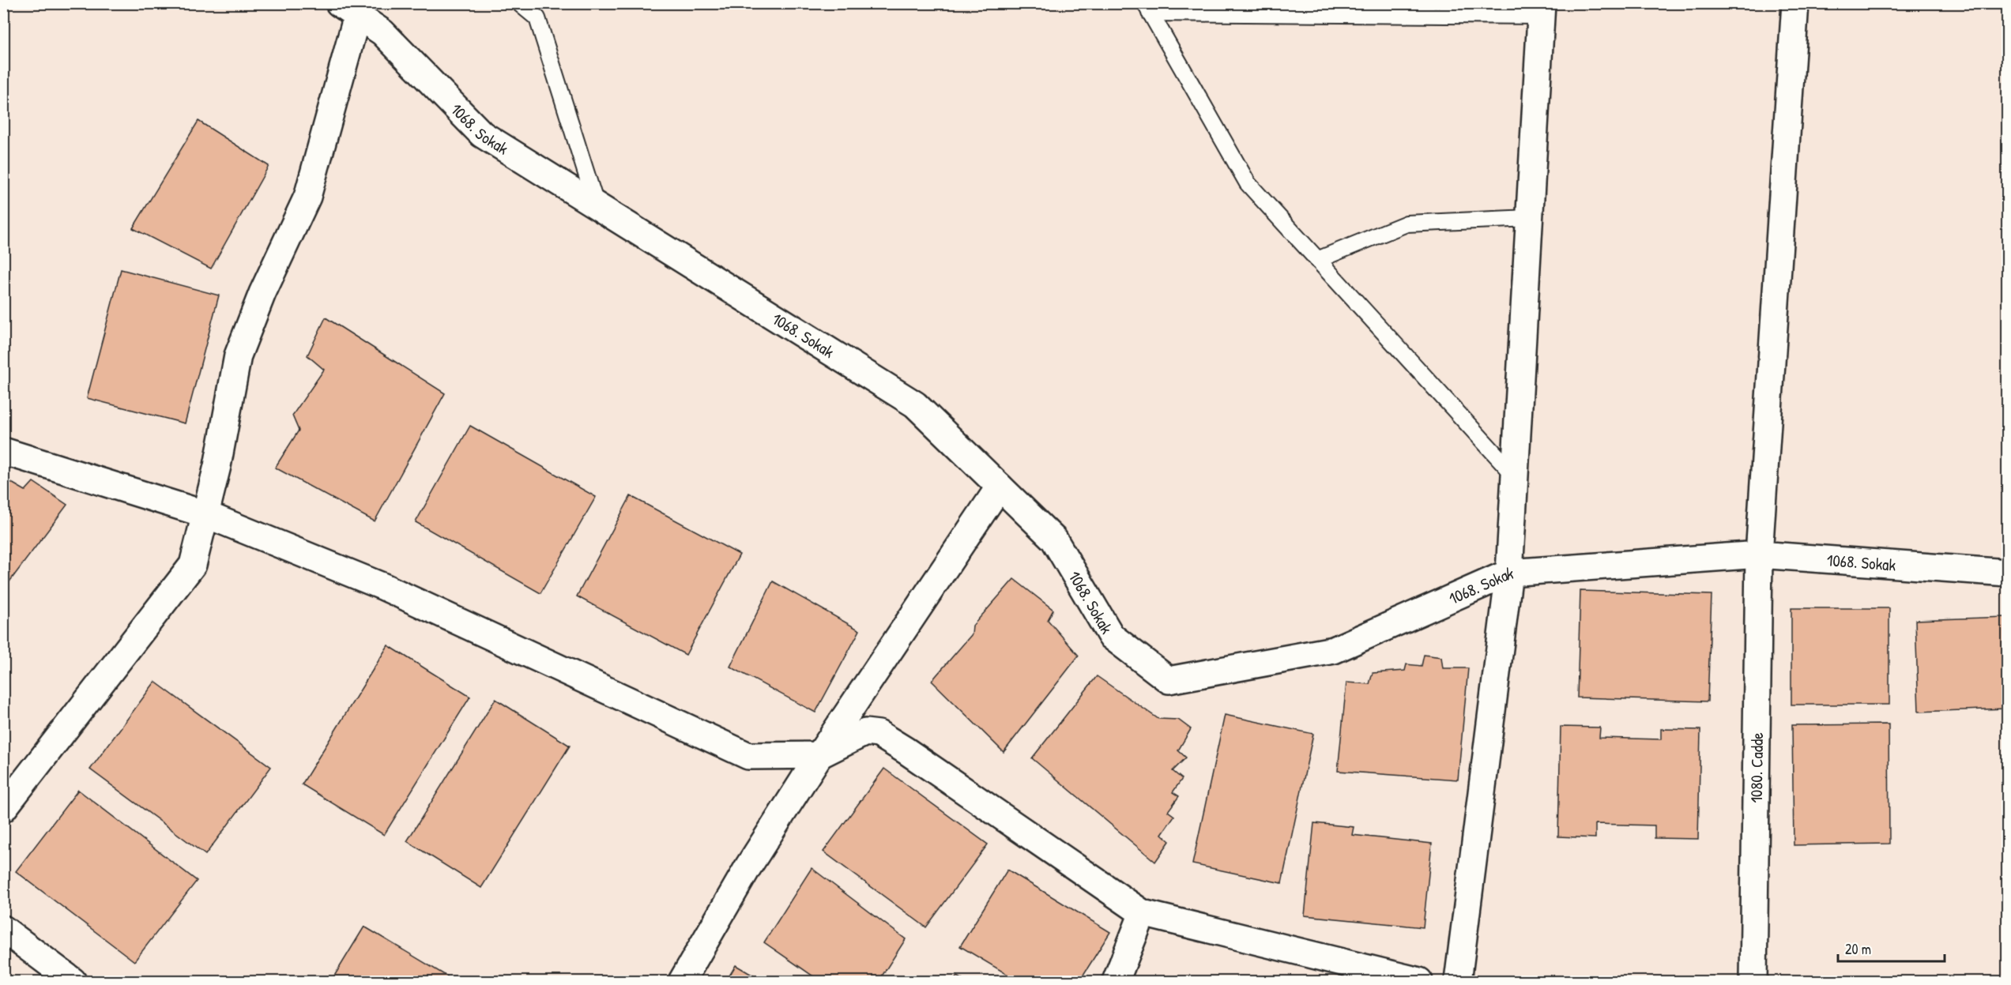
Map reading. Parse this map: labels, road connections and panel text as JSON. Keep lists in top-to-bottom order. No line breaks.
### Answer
{"streets":{"street":["1068. Sokak","1080. Cadde"]},"crossings":[["1068. Sokak","1080. Cadde"]],"scale_bar":"20 m"}
